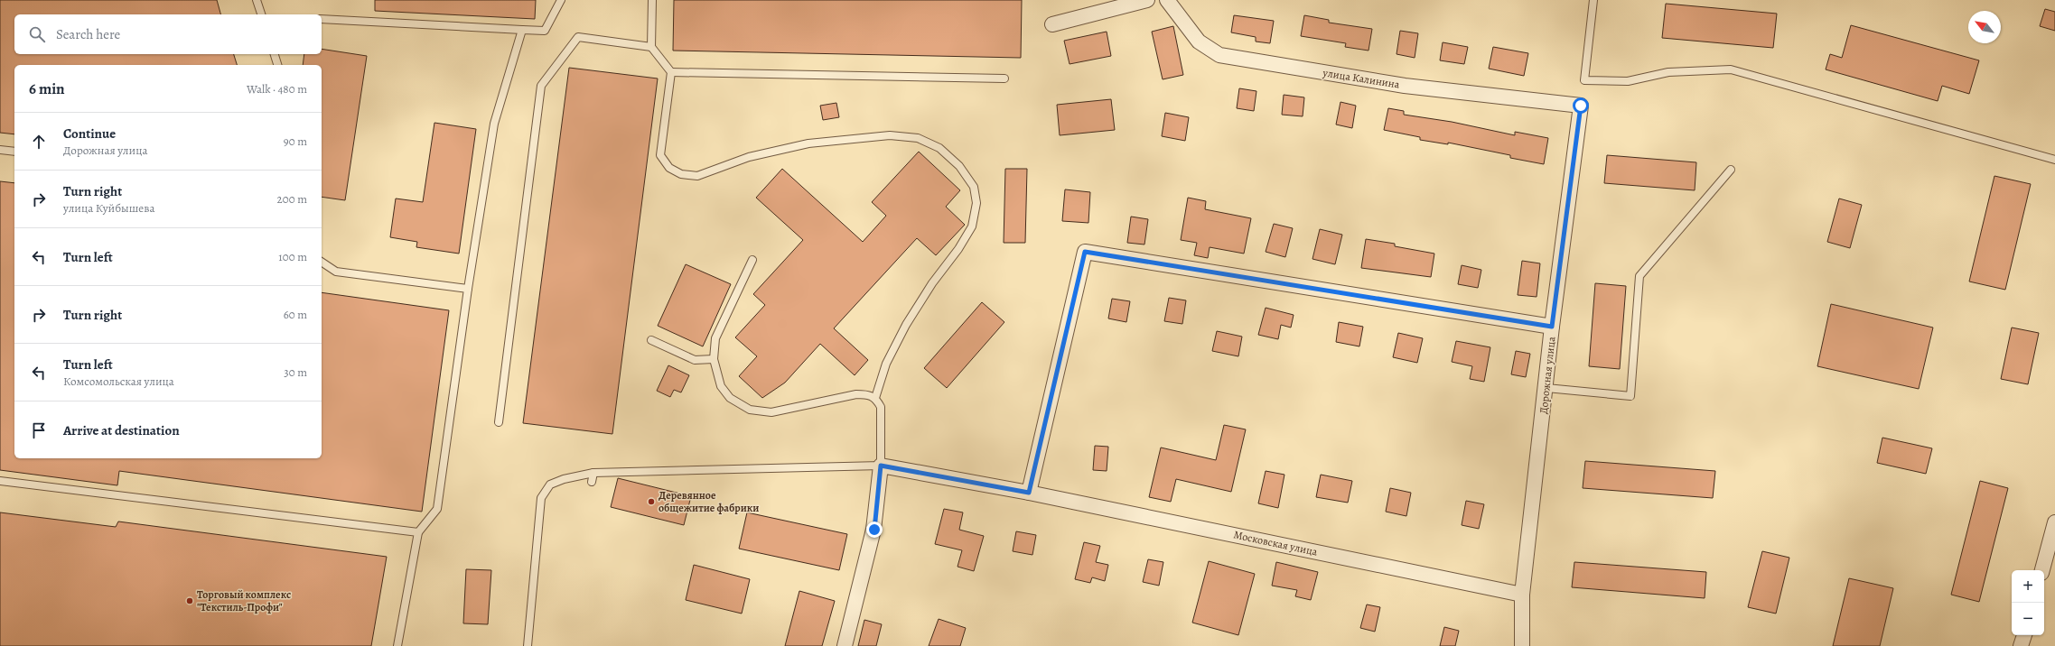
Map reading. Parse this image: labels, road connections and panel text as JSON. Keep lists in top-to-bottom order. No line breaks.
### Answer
{"streets":{"street":["улица Калинина","Дорожная улица","Московская улица"]},"crossings":[["улица Калинина","Дорожная улица"],["Дорожная улица","Московская улица"]],"places":["Деревянное общежитие фабрики","Торговый комплекс \"Текстиль-Профи\""],"north":"top left","page":{"search":"Search here","heading":["6 min","Walk · 480 m"],"list":[["Continue","Дорожная улица","90 m"],["Turn right","улица Куйбышева","200 m"],["Turn left","100 m"],["Turn right","60 m"],["Turn left","Комсомольская улица","30 m"],"Arrive at destination"],"map_buttons":["+","−"]}}
